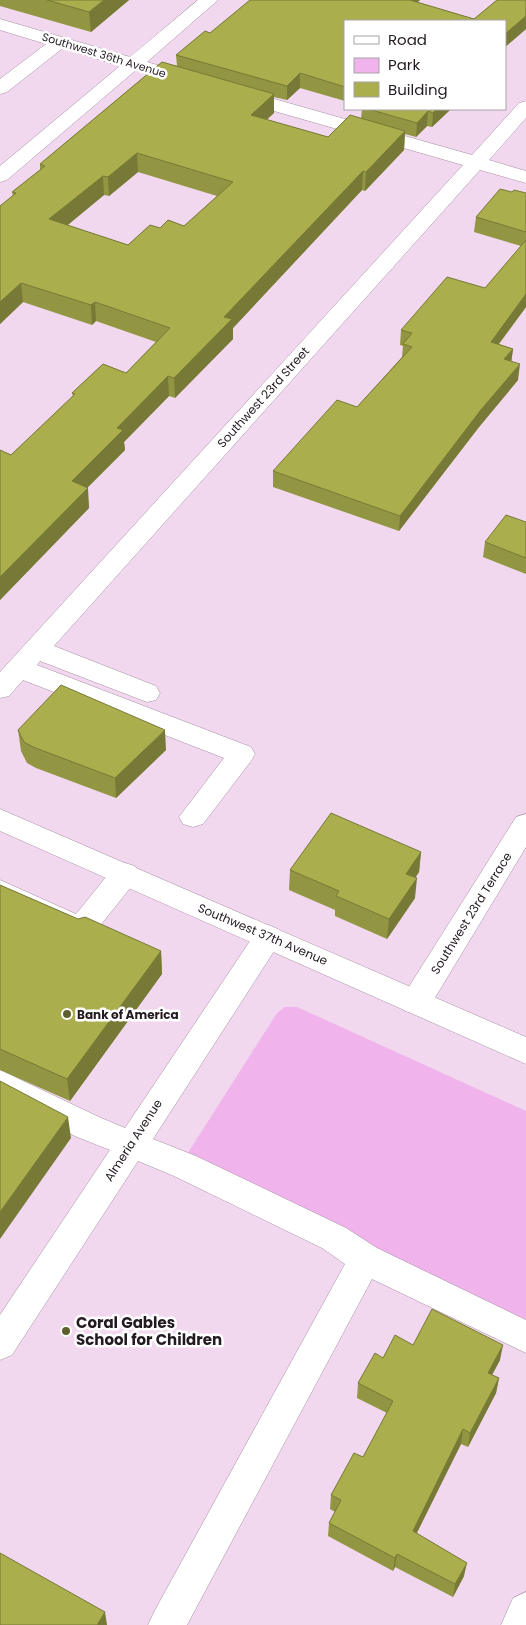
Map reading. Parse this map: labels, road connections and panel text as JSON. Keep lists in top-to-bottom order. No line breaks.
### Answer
{"streets":{"street":["Southwest 36th Avenue","Southwest 23rd Street","Southwest 23rd Terrace","Southwest 37th Avenue","Almeria Avenue"]},"crossings":[["Southwest 23rd Terrace","Southwest 37th Avenue"],["Southwest 37th Avenue","Almeria Avenue"]],"places":["Bank of America","Coral Gables School for Children"],"legend":["Road","Park","Building"]}
